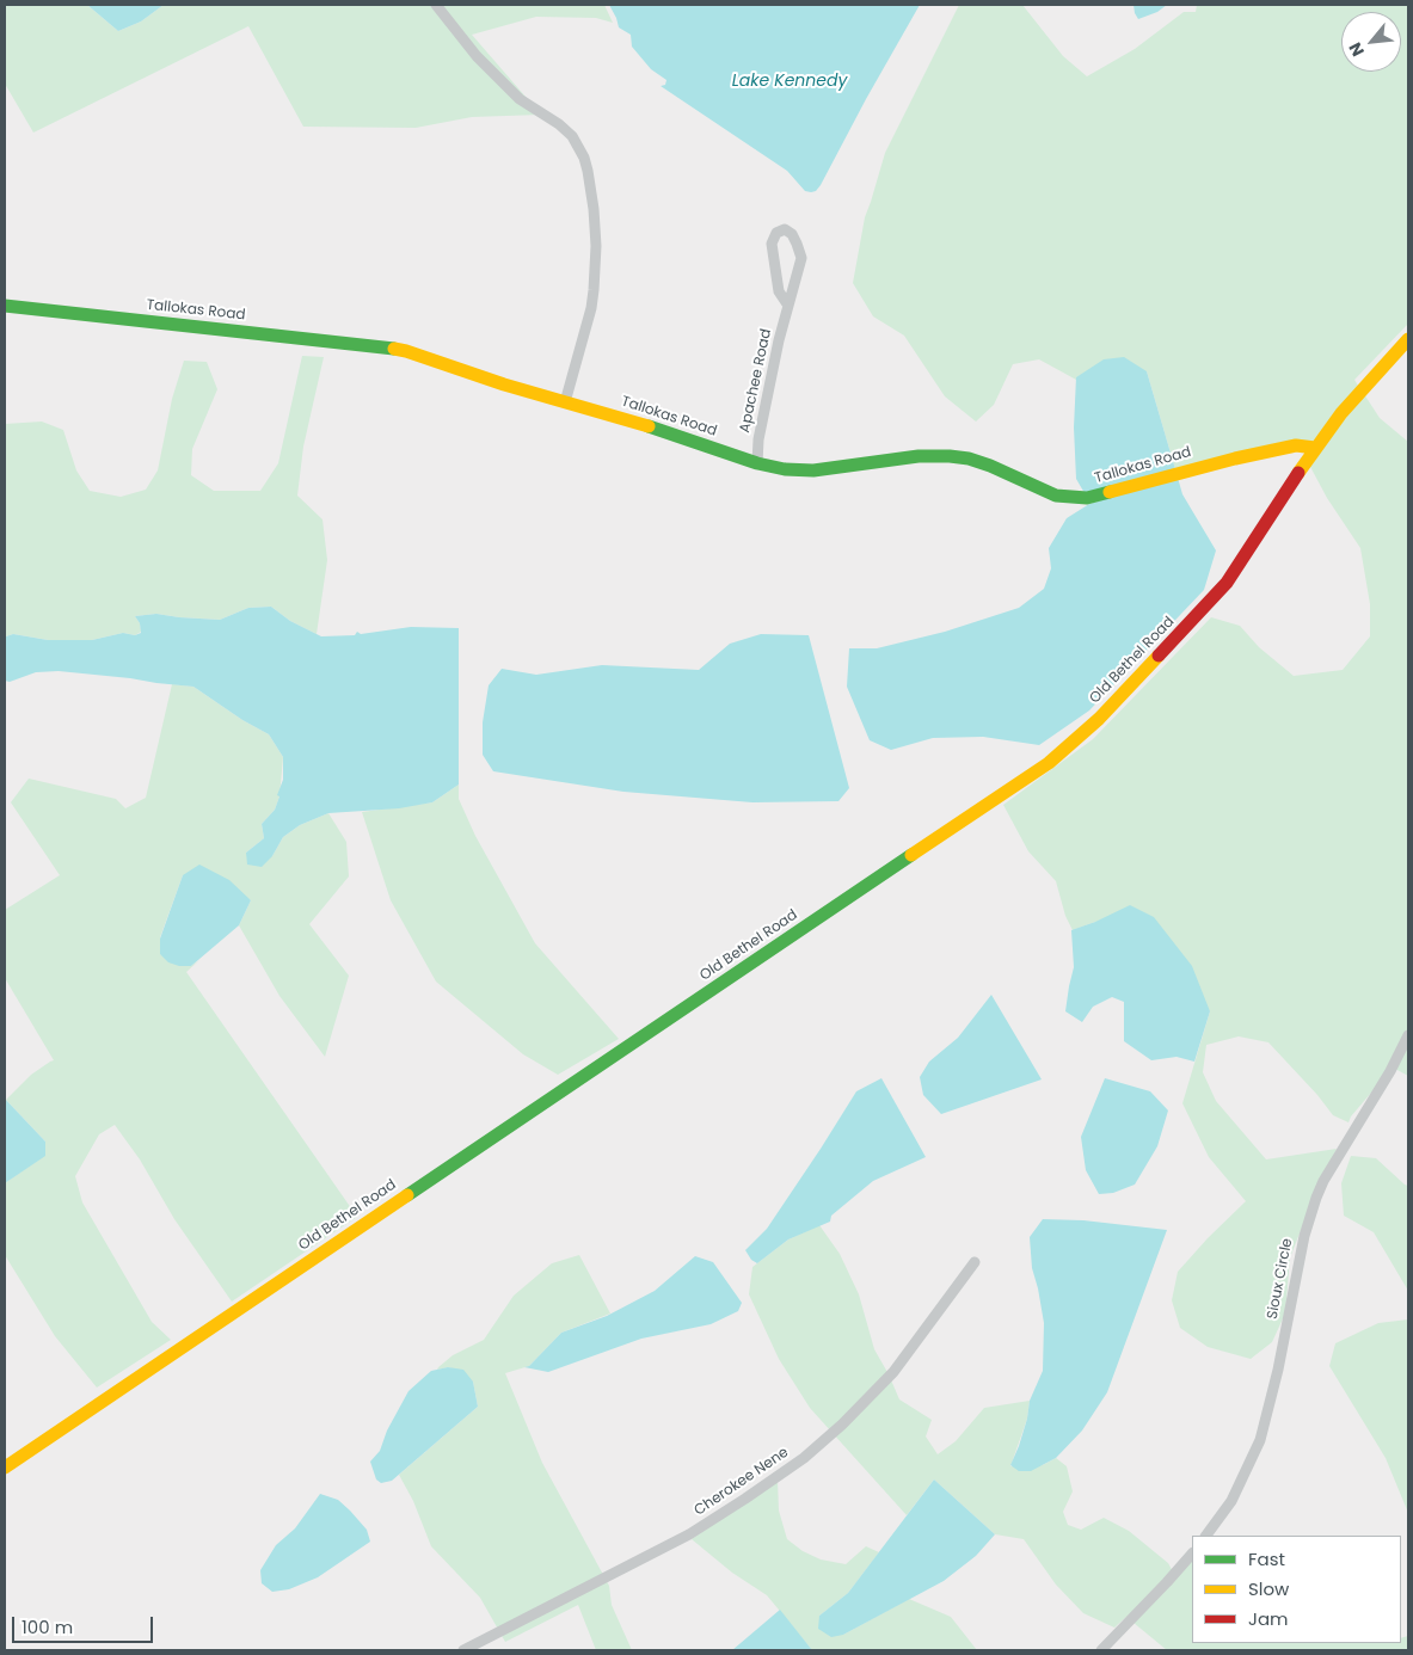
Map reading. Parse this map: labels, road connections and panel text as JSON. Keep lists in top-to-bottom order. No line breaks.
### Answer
{"streets":{"street":["Tallokas Road","Apachee Road","Old Bethel Road","Sioux Circle","Cherokee Nene"]},"crossings":[["Tallokas Road","Apachee Road"],["Tallokas Road","Old Bethel Road"]],"water":["Lake Kennedy"],"legend":["Fast","Slow","Jam"],"scale_bar":"100 m","north":"bottom left"}
